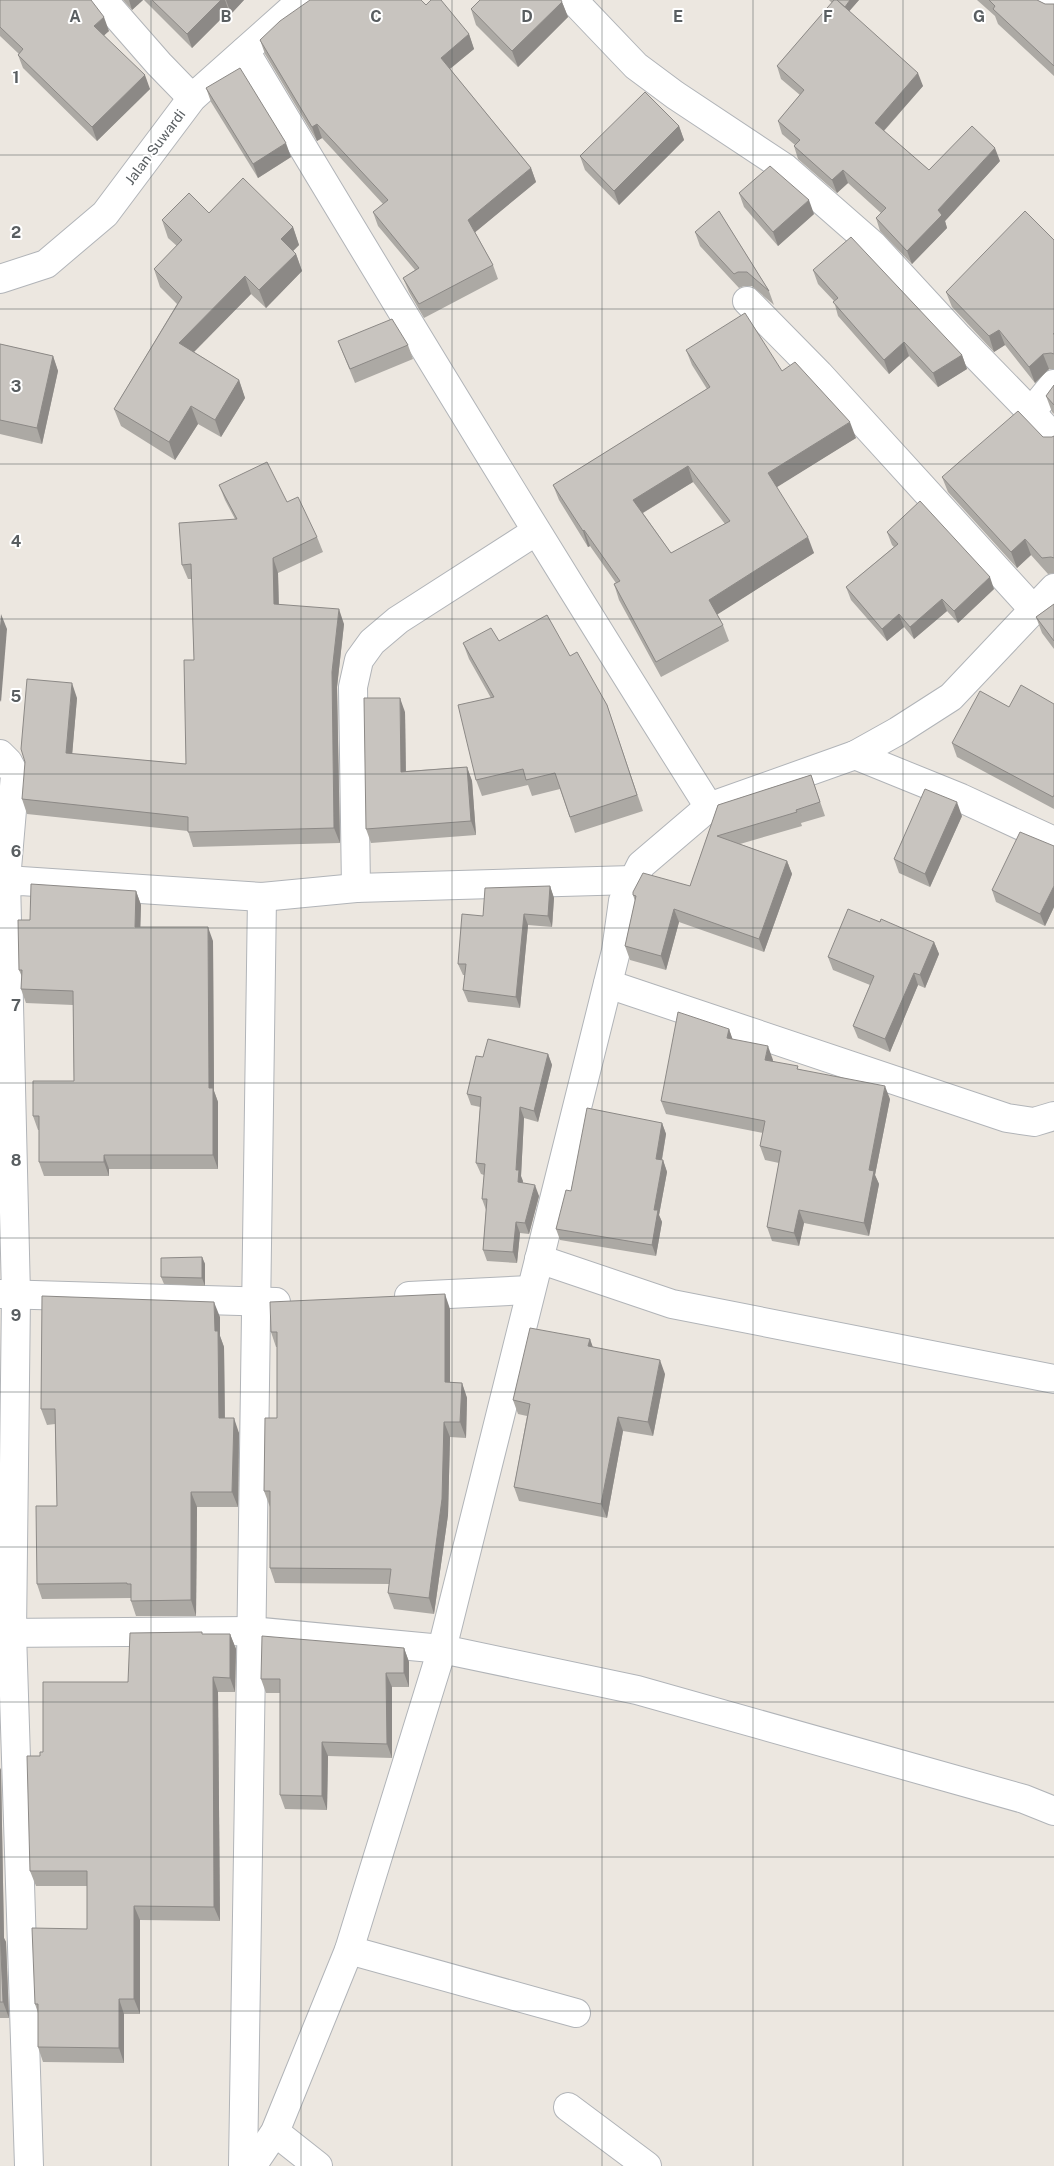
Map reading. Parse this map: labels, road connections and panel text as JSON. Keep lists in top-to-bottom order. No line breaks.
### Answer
{"streets":{"street":["Jalan Suwardi"]},"grid":{"columns":["A","B","C","D","E","F","G"],"rows":["1","2","3","4","5","6","7","8","9"]}}
